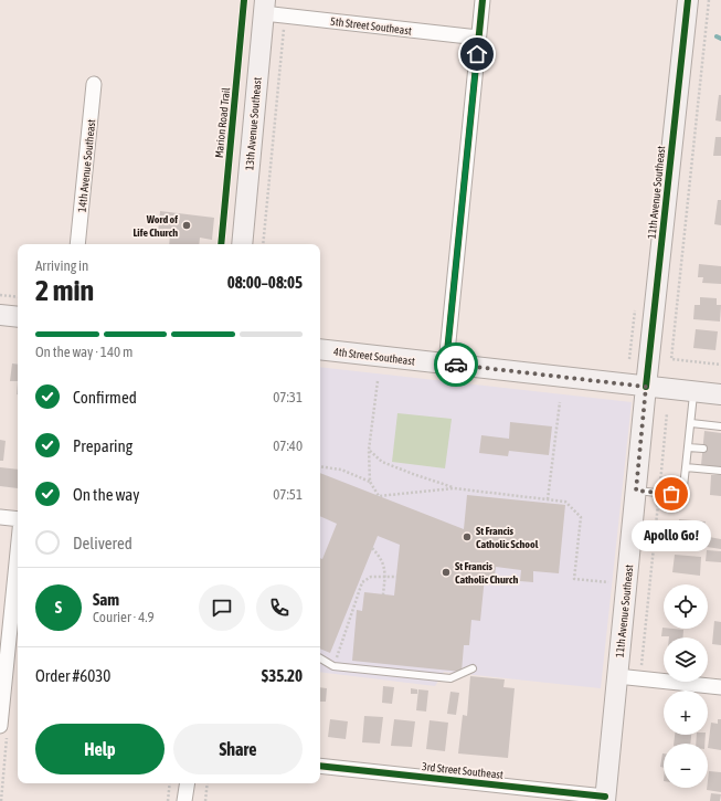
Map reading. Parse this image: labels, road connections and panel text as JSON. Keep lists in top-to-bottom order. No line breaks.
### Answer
{"streets":{"main road":["13th Avenue Southeast","11th Avenue Southeast","4th Street Southeast"],"street":["5th Street Southeast","14th Avenue Southeast","3rd Street Southeast"],"cycle path":["Marion Road Trail"]},"crossings":[["5th Street Southeast","13th Avenue Southeast"],["11th Avenue Southeast","4th Street Southeast"],["11th Avenue Southeast","3rd Street Southeast"]],"places":["Word of Life Church","Apollo Go!","St Francis Catholic School","St Francis Catholic Church"],"page":{"heading":["2 min","Arriving in","08:00–08:05"],"panel":["Sam","Courier · 4.9","Order #6030","$35.20"],"bar":"On the way · 140 m","list":[["Confirmed","07:31"],["Preparing","07:40"],["On the way","07:51"],"Delivered"],"bubble":"Apollo Go!","map_buttons":["+","−"],"round":"S","buttons":["Help","Share"]}}
